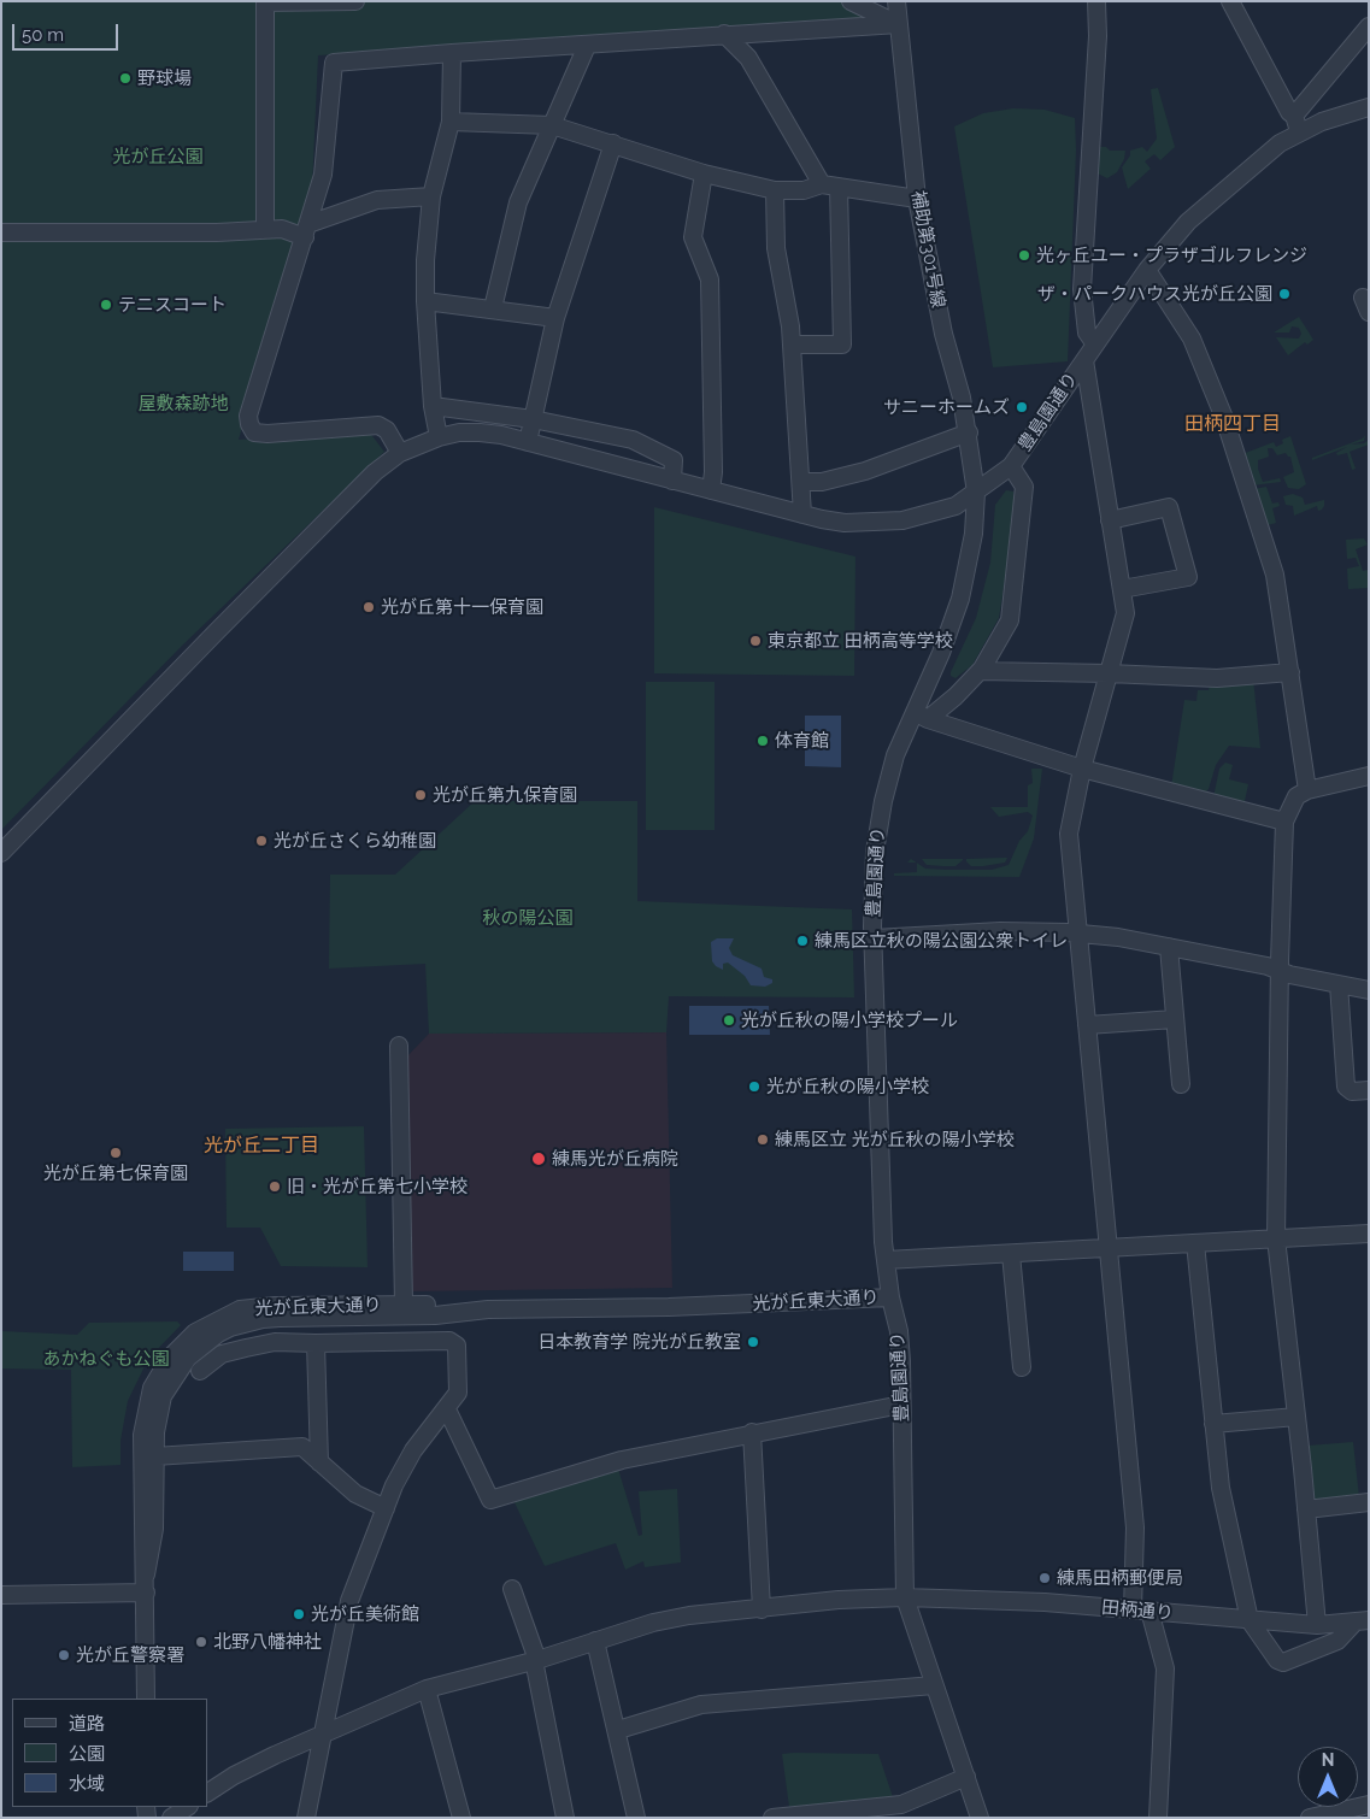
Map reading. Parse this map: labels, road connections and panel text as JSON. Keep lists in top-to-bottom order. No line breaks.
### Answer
{"streets":{"street":["補助第301号線","豊島園通り","光が丘東大通り","田柄通り"]},"crossings":[["補助第301号線","豊島園通り"],["豊島園通り","光が丘東大通り"],["豊島園通り","田柄通り"]],"districts":["田柄四丁目","光が丘二丁目"],"parks":["光が丘公園","屋敷森跡地","秋の陽公園","あかねぐも公園"],"places":["野球場","光ヶ丘ユー・プラザゴルフレンジ","ザ・パークハウス光が丘公園","テニスコート","サニーホームズ","光が丘第十一保育園","東京都立 田柄高等学校","体育館","光が丘第九保育園","光が丘さくら幼稚園","練馬区立秋の陽公園公衆トイレ","光が丘秋の陽小学校プール","光が丘秋の陽小学校","練馬区立 光が丘秋の陽小学校","光が丘第七保育園","練馬光が丘病院","旧・光が丘第七小学校","日本教育学 院光が丘教室","練馬田柄郵便局","光が丘美術館","北野八幡神社","光が丘警察署"],"legend":["道路","公園","水域"],"scale_bar":"50 m","north":"top"}
